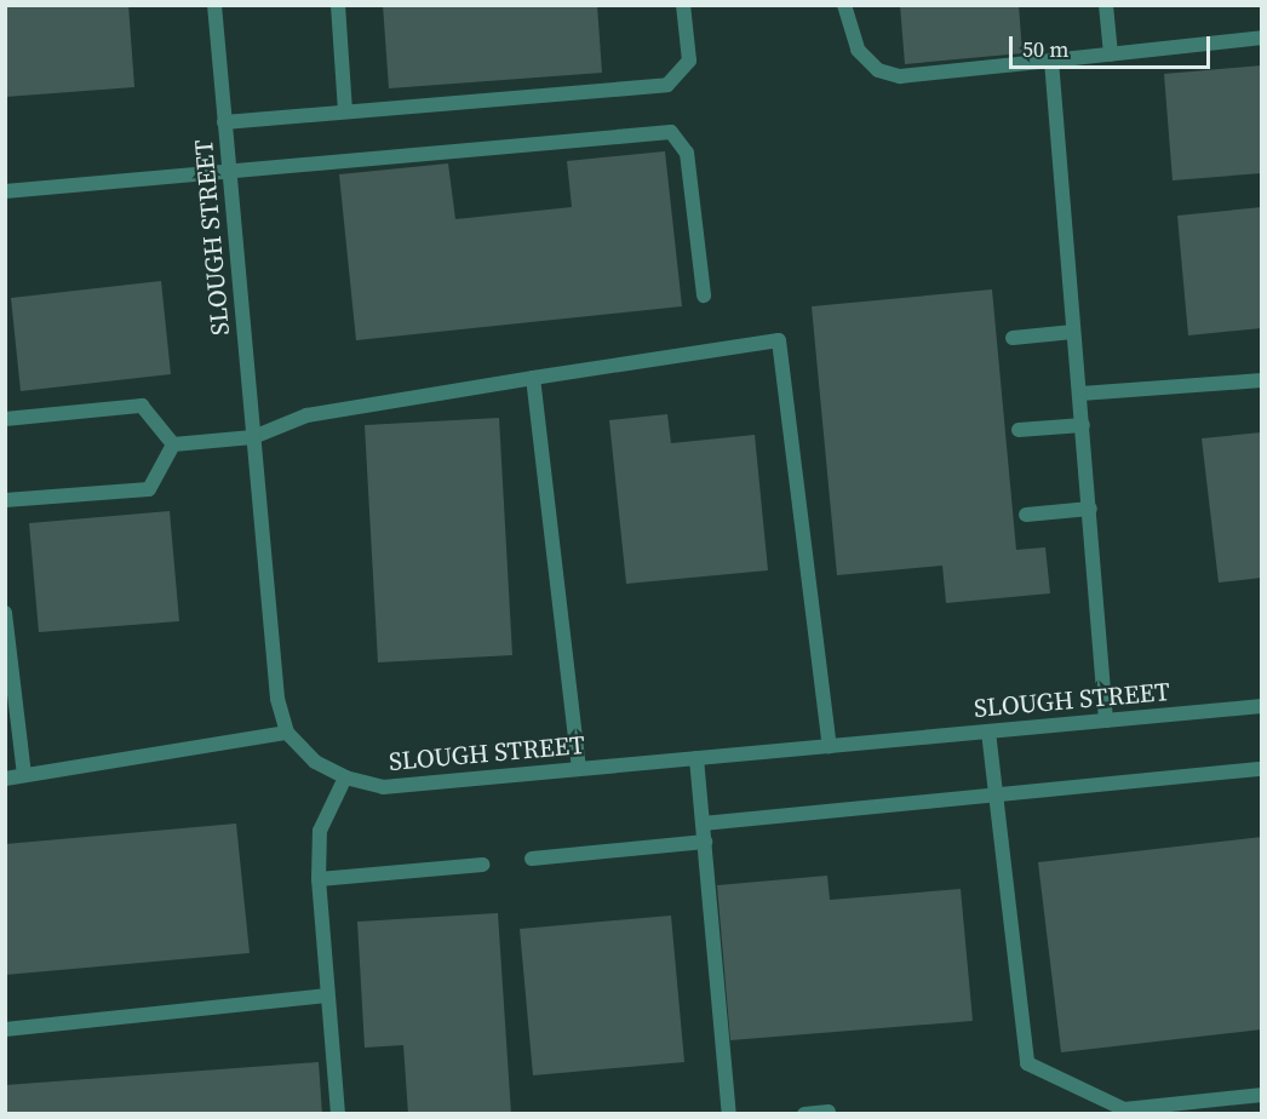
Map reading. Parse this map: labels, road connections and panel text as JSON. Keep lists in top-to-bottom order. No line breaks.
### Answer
{"streets":{"street":["SLOUGH STREET"]},"scale_bar":"50 m"}
